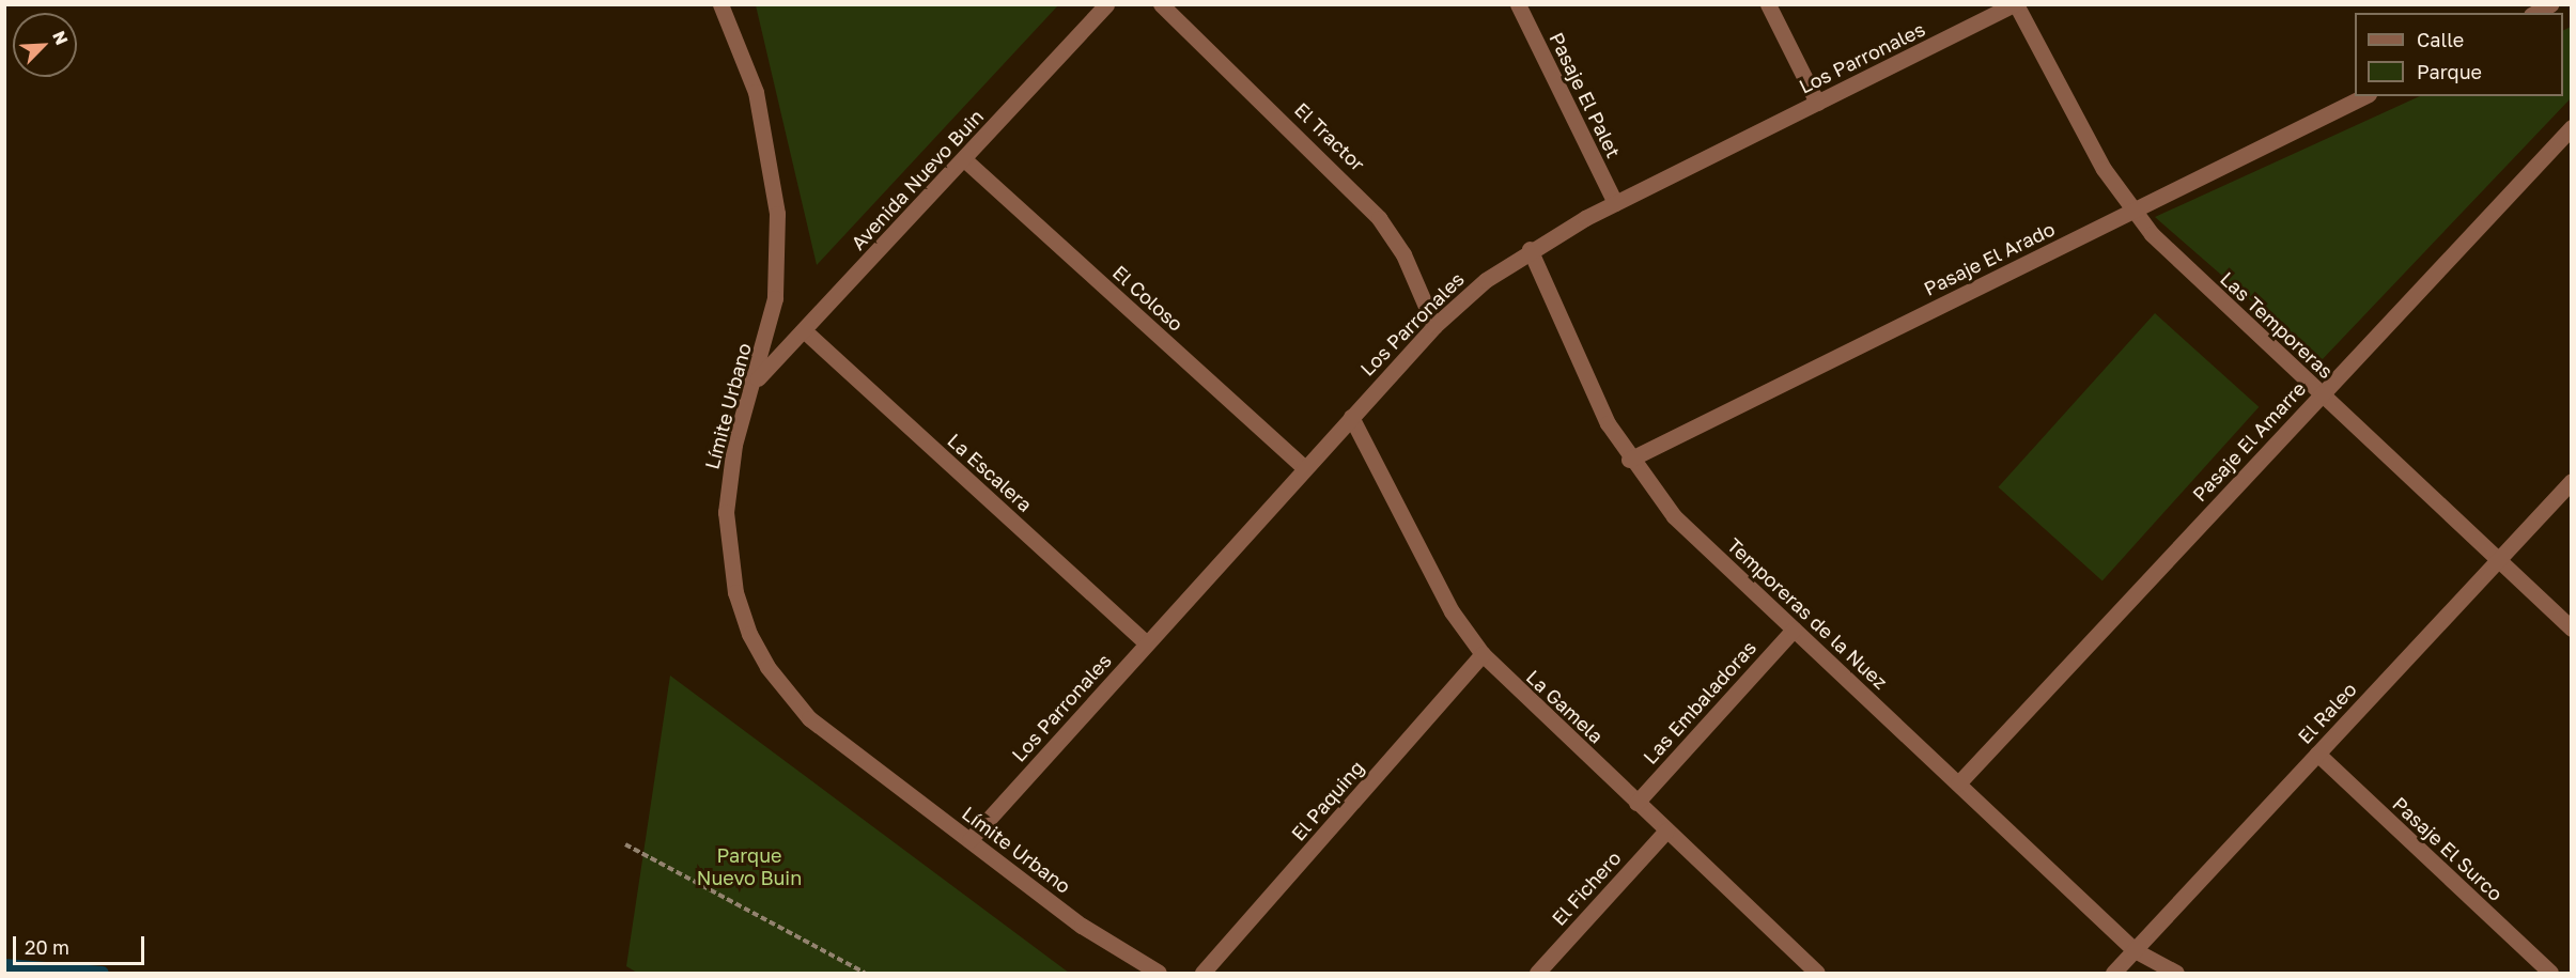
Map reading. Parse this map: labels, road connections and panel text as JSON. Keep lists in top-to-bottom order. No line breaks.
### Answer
{"streets":{"street":["Los Parronales","Pasaje El Palet","El Tractor","Avenida Nuevo Buin","Pasaje El Arado","El Coloso","Las Temporeras","Límite Urbano","Pasaje El Amarre","La Escalera","Temporeras de la Nuez","Las Embaladoras","La Gamela","El Raleo","El Paquing","Pasaje El Surco","El Fichero"]},"crossings":[["Los Parronales","Pasaje El Palet"],["Los Parronales","El Tractor"],["Los Parronales","El Coloso"],["Los Parronales","Las Temporeras"],["Los Parronales","Límite Urbano"],["Los Parronales","La Escalera"],["Los Parronales","Temporeras de la Nuez"],["Los Parronales","La Gamela"],["Avenida Nuevo Buin","El Coloso"],["Avenida Nuevo Buin","Límite Urbano"],["Avenida Nuevo Buin","La Escalera"],["Pasaje El Arado","Las Temporeras"],["Pasaje El Arado","Temporeras de la Nuez"],["Las Temporeras","Pasaje El Amarre"],["Las Temporeras","El Raleo"],["Pasaje El Amarre","Temporeras de la Nuez"],["Temporeras de la Nuez","Las Embaladoras"],["Temporeras de la Nuez","El Raleo"],["Las Embaladoras","La Gamela"],["La Gamela","El Paquing"],["La Gamela","El Fichero"],["El Raleo","Pasaje El Surco"]],"parks":["Parque Nuevo Buin"],"legend":["Calle","Parque"],"scale_bar":"20 m","north":"top right"}
